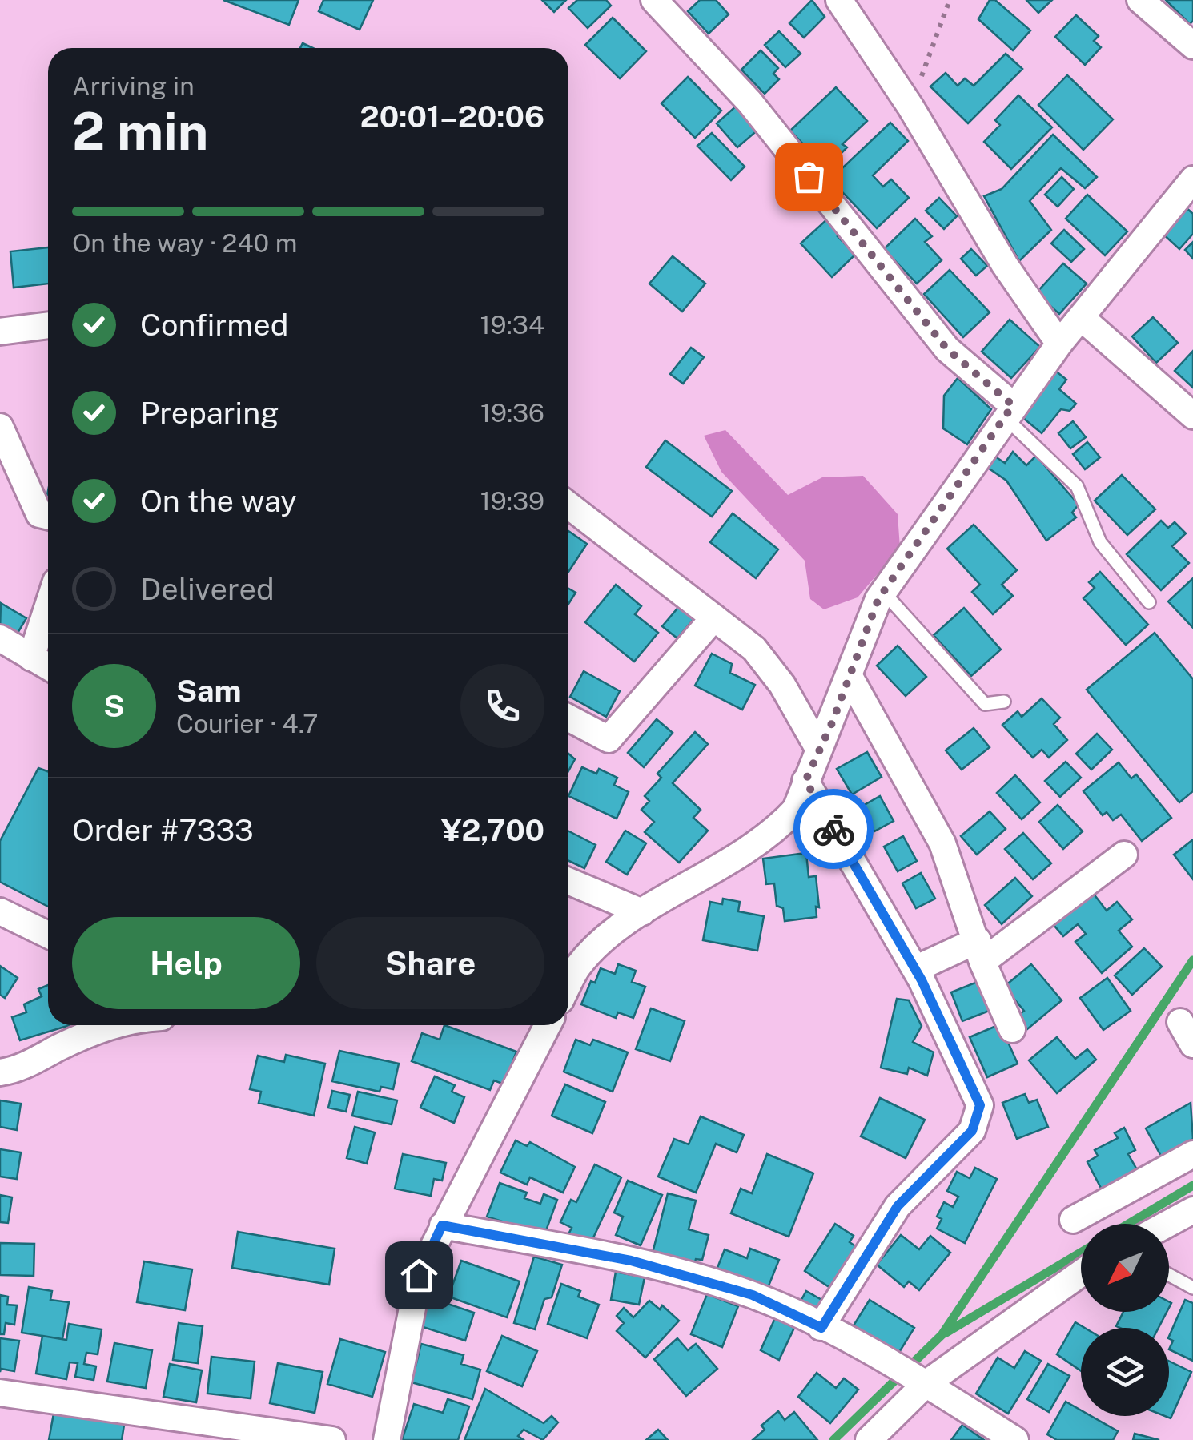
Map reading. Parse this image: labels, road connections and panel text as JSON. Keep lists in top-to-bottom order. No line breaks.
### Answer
{"north":"bottom left","page":{"heading":["2 min","Arriving in","20:01–20:06"],"panel":["Sam","Courier · 4.7","Order #7333","¥2,700"],"bar":"On the way · 240 m","list":[["Confirmed","19:34"],["Preparing","19:36"],["On the way","19:39"],"Delivered"],"round":"S","buttons":["Help","Share"]}}
